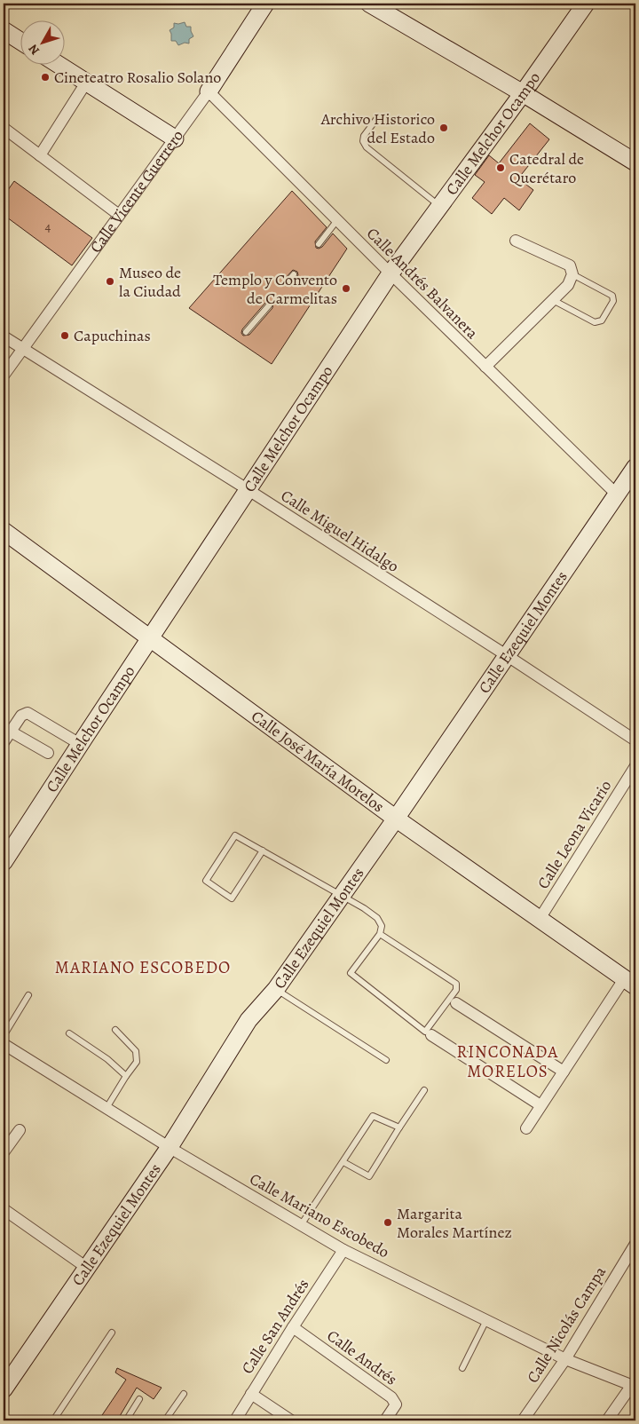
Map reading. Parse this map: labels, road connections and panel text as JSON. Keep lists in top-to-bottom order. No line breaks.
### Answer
{"streets":{"street":["Calle Melchor Ocampo","Calle Vicente Guerrero","Calle Andrés Balvanera","Calle Miguel Hidalgo","Calle Ezequiel Montes","Calle José María Morelos","Calle Leona Vicario","Calle Mariano Escobedo","Calle Nicolás Campa","Calle San Andrés","Calle Andrés"]},"crossings":[["Calle Melchor Ocampo","Calle Andrés Balvanera"],["Calle Melchor Ocampo","Calle Miguel Hidalgo"],["Calle Melchor Ocampo","Calle José María Morelos"],["Calle Vicente Guerrero","Calle Andrés Balvanera"],["Calle Vicente Guerrero","Calle Miguel Hidalgo"],["Calle Andrés Balvanera","Calle Ezequiel Montes"],["Calle Miguel Hidalgo","Calle Ezequiel Montes"],["Calle Ezequiel Montes","Calle José María Morelos"],["Calle Ezequiel Montes","Calle Mariano Escobedo"],["Calle José María Morelos","Calle Leona Vicario"],["Calle Mariano Escobedo","Calle Nicolás Campa"],["Calle Mariano Escobedo","Calle San Andrés"],["Calle San Andrés","Calle Andrés"]],"districts":["MARIANO ESCOBEDO","RINCONADA MORELOS"],"places":["Cineteatro Rosalio Solano","Archivo Historico del Estado","Catedral de Querétaro","Museo de la Ciudad","Templo y Convento de Carmelitas","Capuchinas","Margarita Morales Martínez"],"house_numbers":["4"],"north":"bottom left"}
